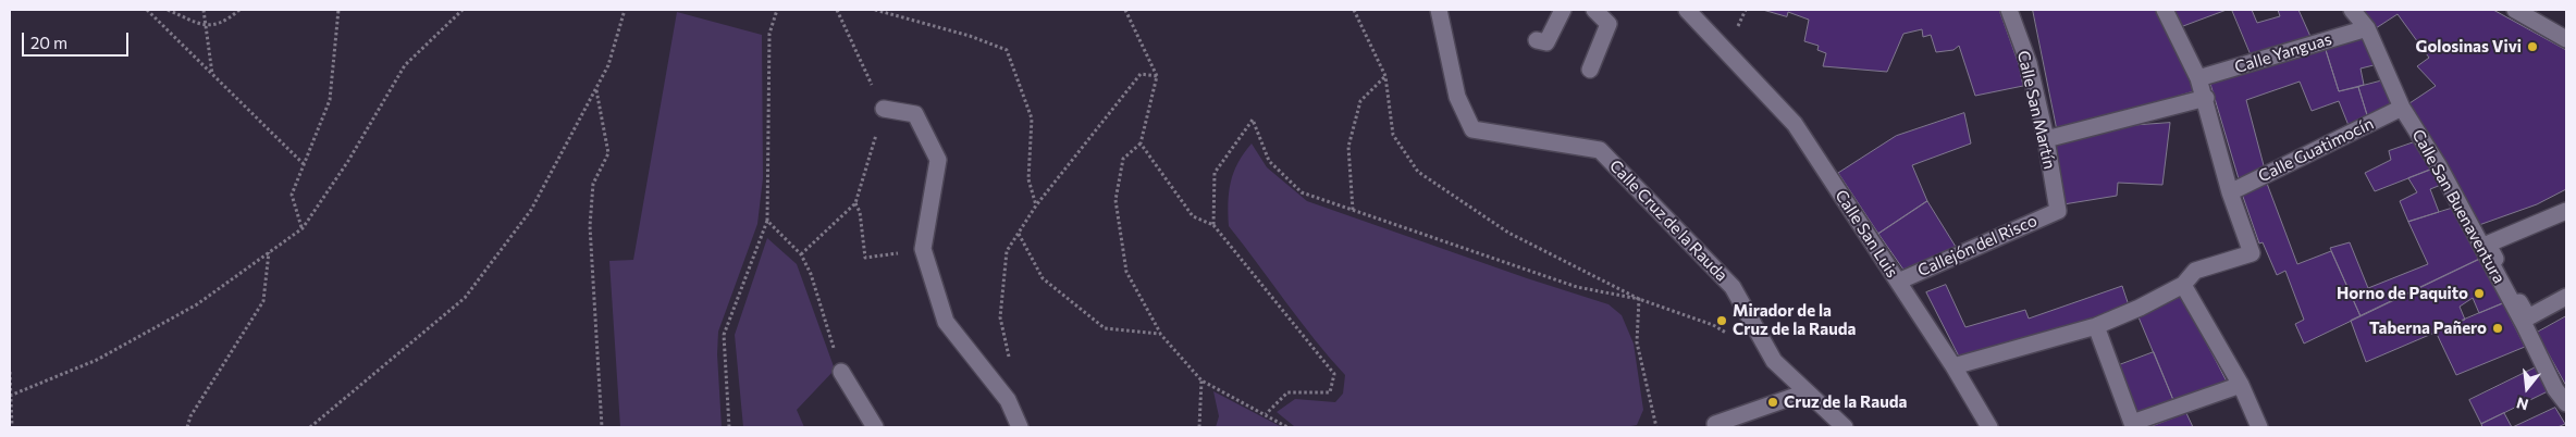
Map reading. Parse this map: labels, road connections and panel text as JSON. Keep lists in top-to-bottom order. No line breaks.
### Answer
{"streets":{"street":["Calle Yanguas","Calle San Martín","Calle Guatimocín","Calle San Buenaventura","Calle Cruz de la Rauda","Calle San Luis","Callejón del Risco"]},"crossings":[["Calle Yanguas","Calle San Buenaventura"],["Calle San Martín","Callejón del Risco"],["Calle Guatimocín","Calle San Buenaventura"],["Calle San Luis","Callejón del Risco"]],"places":["Golosinas Vivi","Horno de Paquito","Mirador de la Cruz de la Rauda","Taberna Pañero","Cruz de la Rauda"],"scale_bar":"20 m","north":"bottom"}
